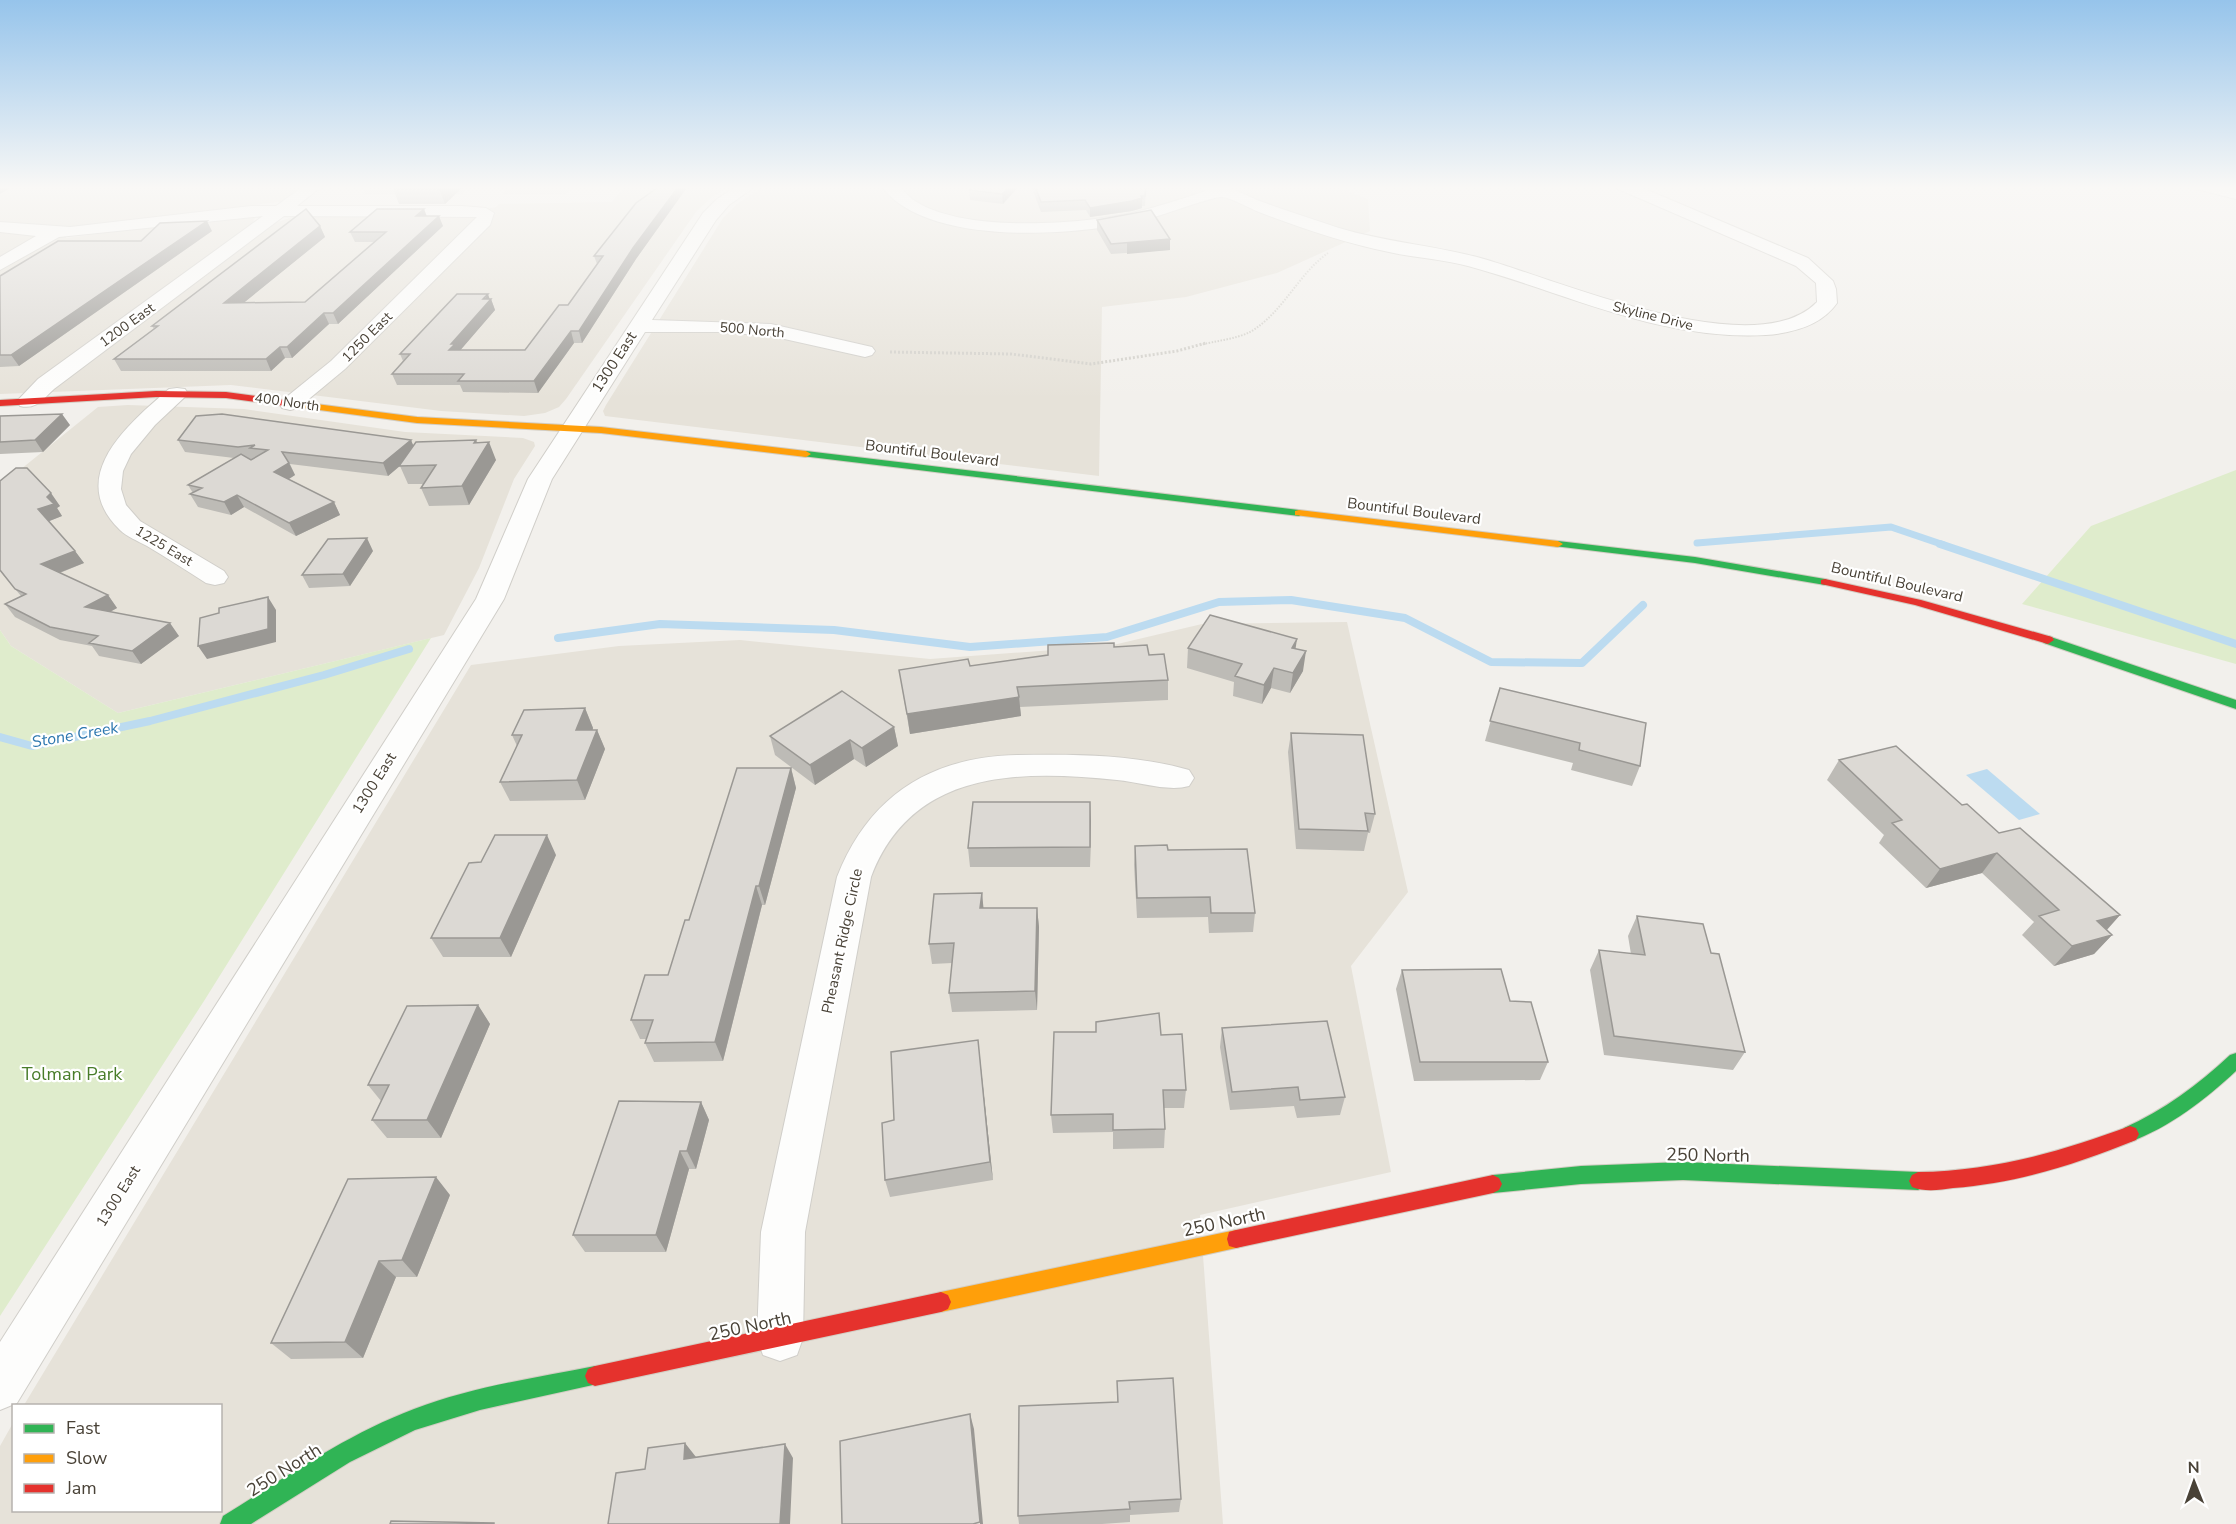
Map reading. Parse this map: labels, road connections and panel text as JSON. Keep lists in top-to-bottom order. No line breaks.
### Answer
{"streets":{"main road":["400 North","Bountiful Boulevard","250 North"],"street":["Skyline Drive","1200 East","500 North","1250 East","1300 East","1225 East","Pheasant Ridge Circle"]},"crossings":[["1200 East","400 North"],["500 North","1300 East"],["1250 East","400 North"],["1300 East","400 North"],["1300 East","Bountiful Boulevard"],["400 North","Bountiful Boulevard"],["400 North","1225 East"],["Pheasant Ridge Circle","250 North"]],"water":["Stone Creek"],"parks":["Tolman Park"],"legend":["Fast","Slow","Jam"],"north":"top"}
